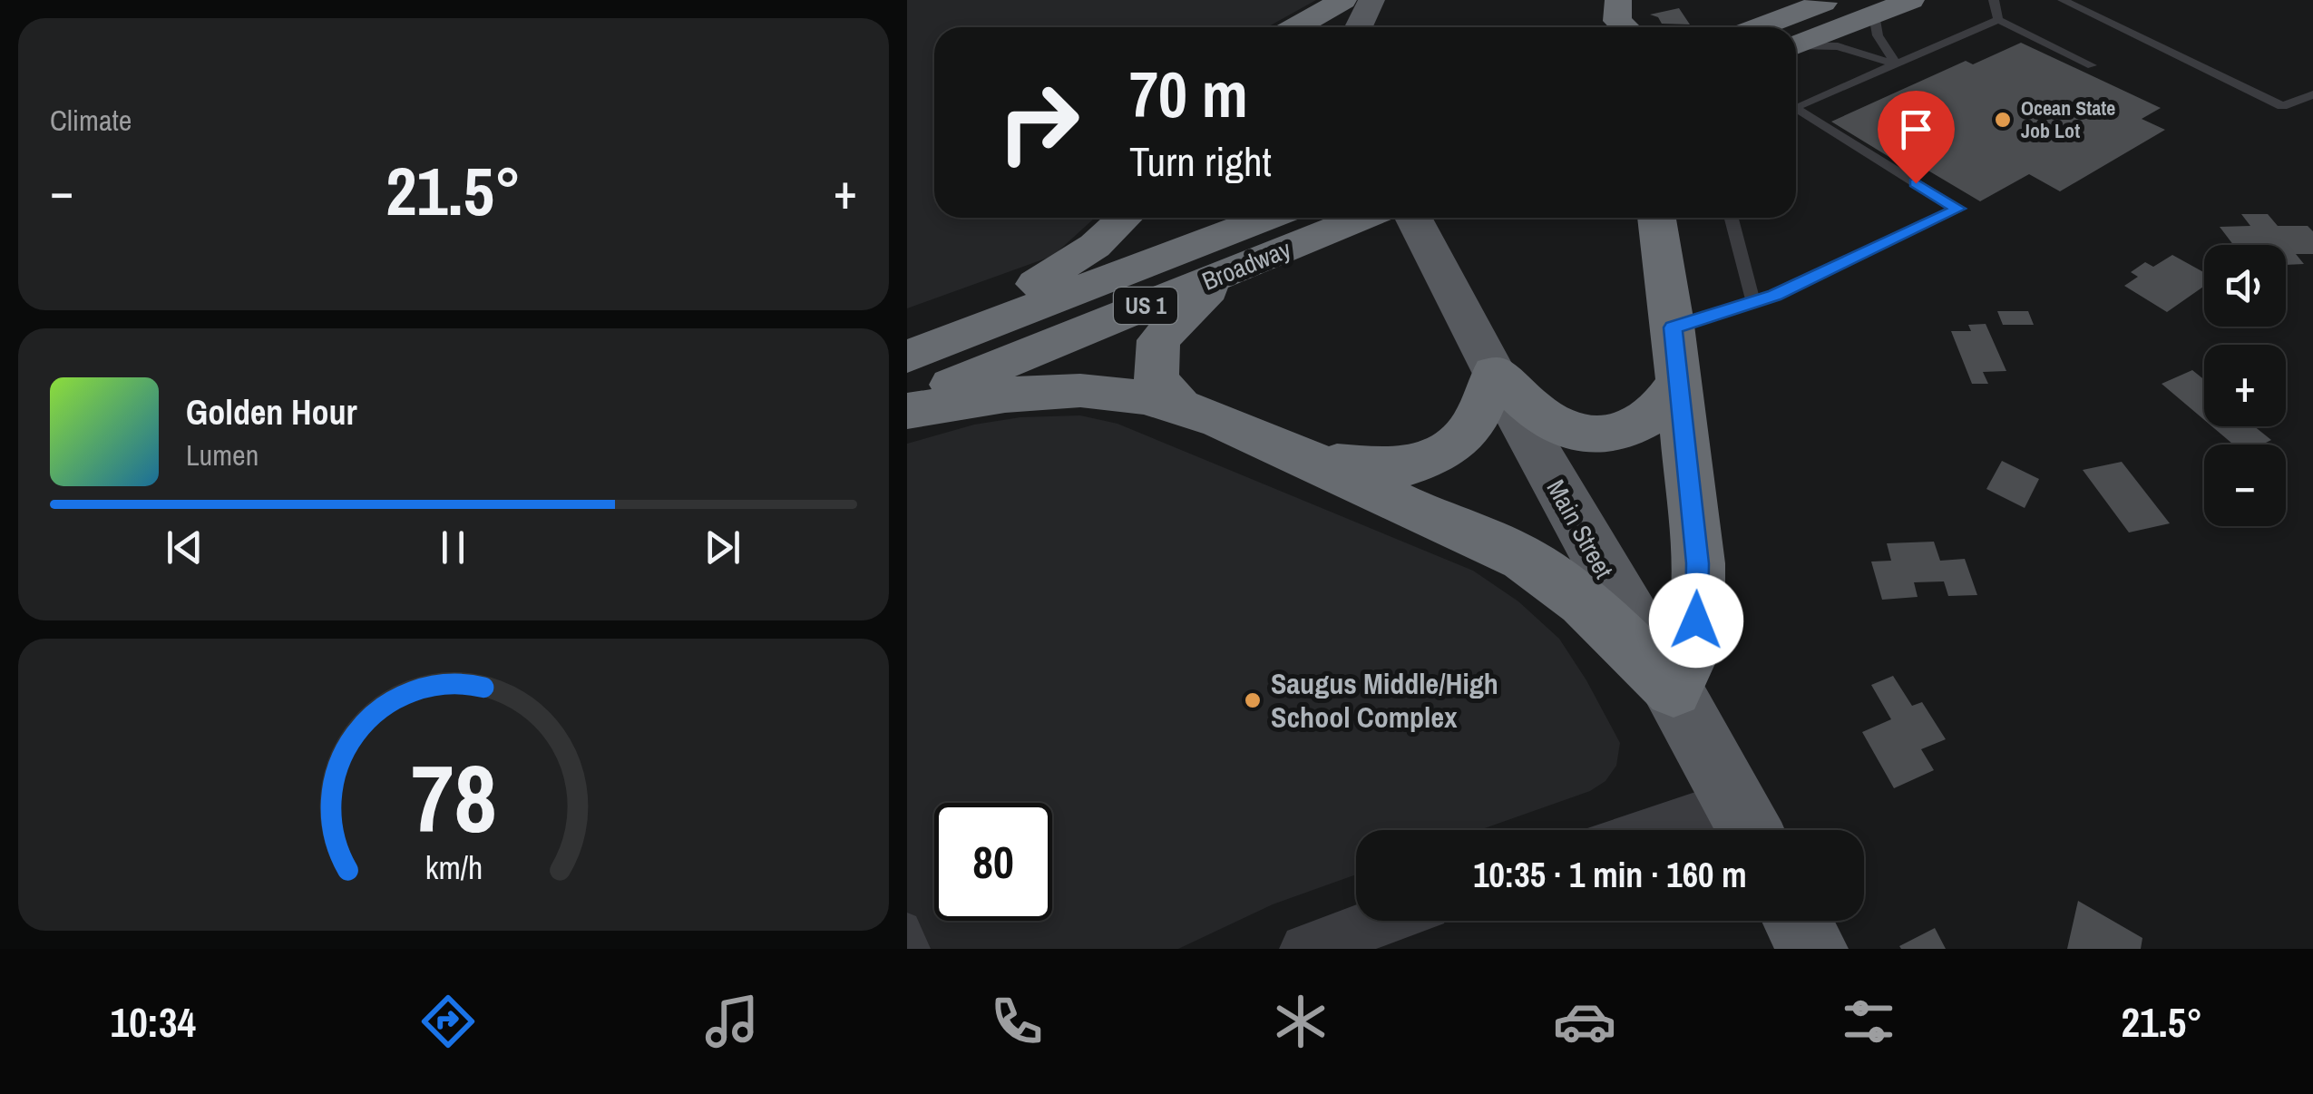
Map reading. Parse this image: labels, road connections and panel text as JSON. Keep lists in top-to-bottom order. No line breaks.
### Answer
{"streets":{"highway":["Broadway","US 1"],"main road":["Main Street"]},"places":["Ocean State Job Lot","Saugus Middle/High School Complex"],"page":{"tile":"Climate","turn":["70 m","Turn right"],"heat":["−","21.5°","+"],"map_buttons":["+","−"],"song":["Golden Hour","Lumen"],"limit":"80","trip":"10:35 · 1 min · 160 m","tabs":["10:34","21.5°"],"gauge":["78","km/h"]}}
